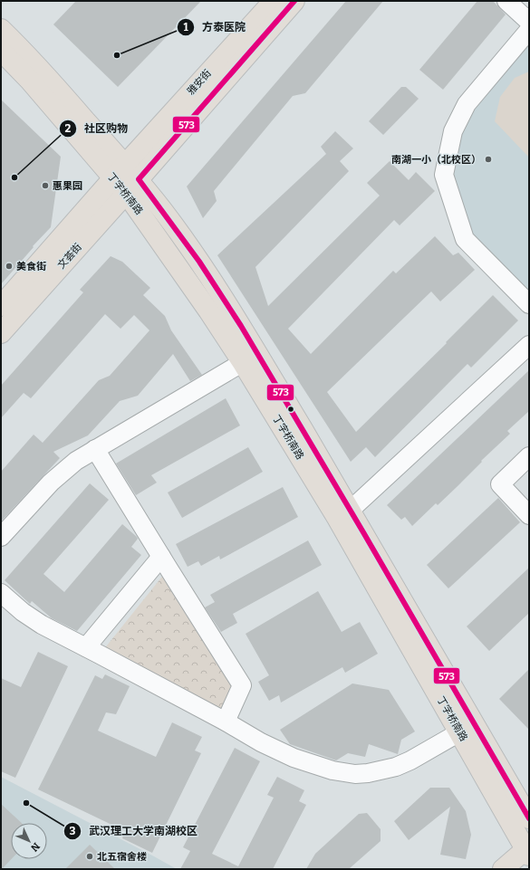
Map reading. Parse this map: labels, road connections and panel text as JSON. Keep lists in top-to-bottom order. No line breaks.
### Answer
{"streets":{"main road":["雅安街","丁字桥南路","文荟街"]},"crossings":[["雅安街","丁字桥南路"],["雅安街","文荟街"],["丁字桥南路","文荟街"]],"places":["方泰医院","南湖一小（北校区）","社区购物","惠果园","美食街","武汉理工大学南湖校区","北五宿舍楼"],"lines":["transit line 573"],"north":"bottom right"}
